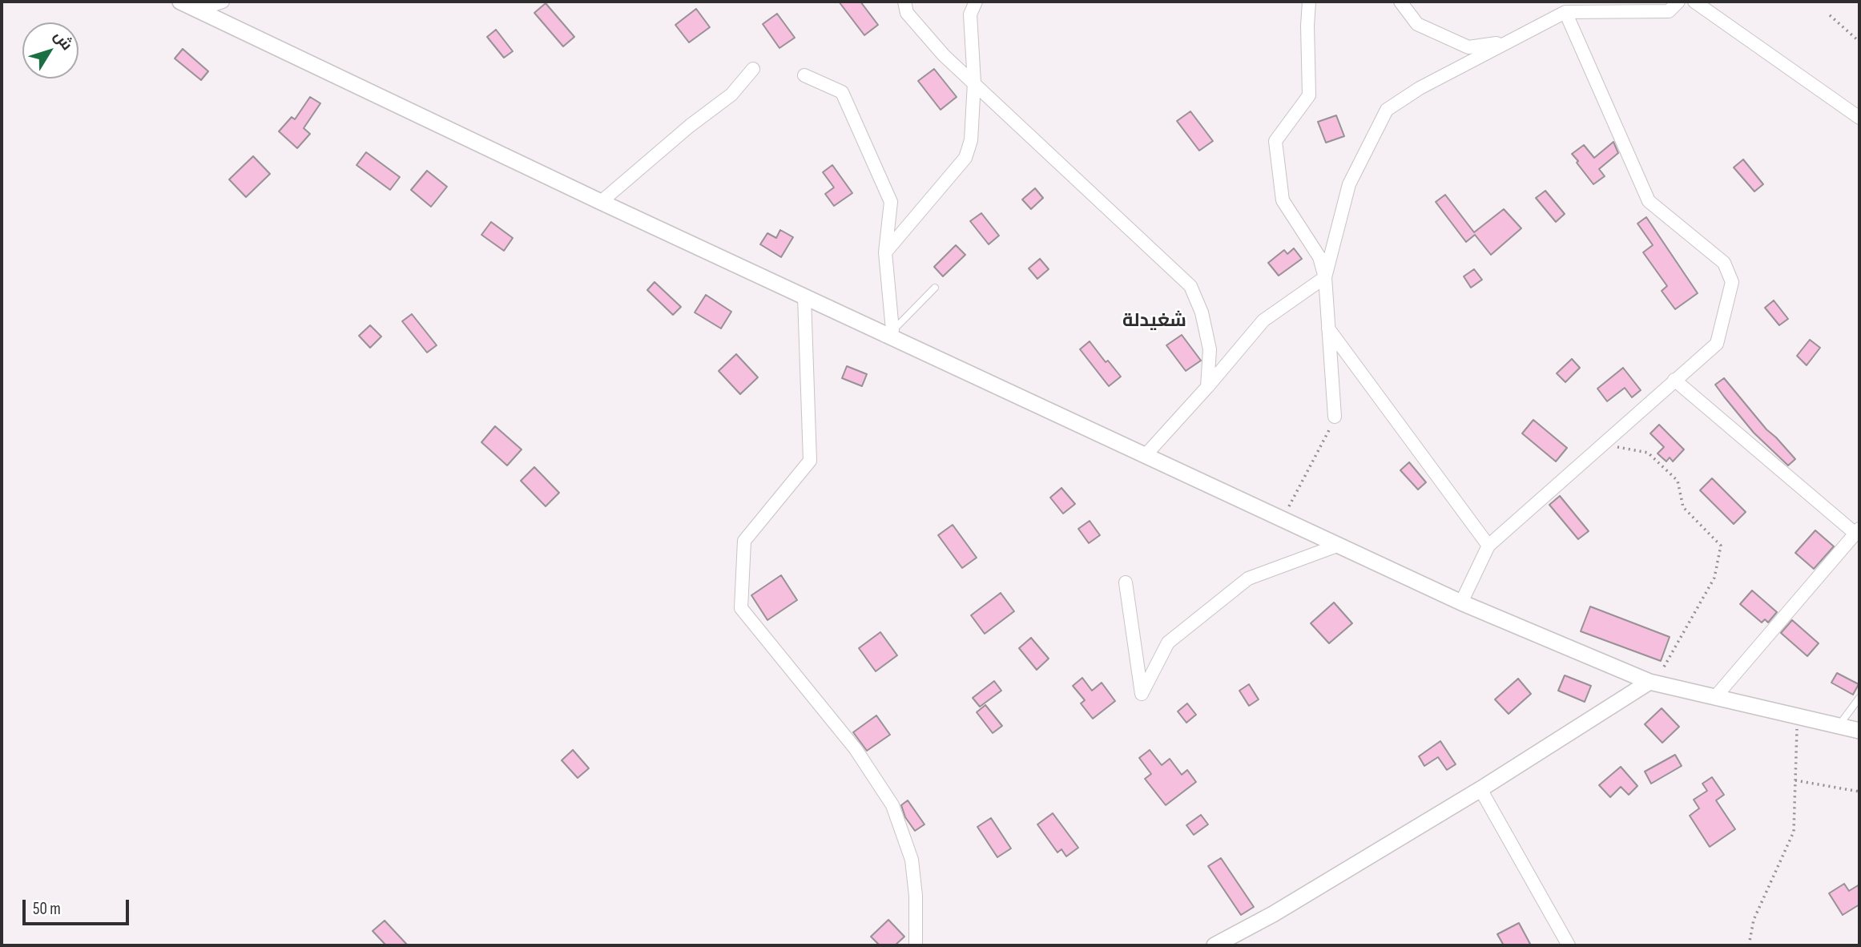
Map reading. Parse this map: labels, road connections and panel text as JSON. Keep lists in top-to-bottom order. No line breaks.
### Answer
{"districts":["شغيدلة"],"scale_bar":"50 m","north":"top right"}
